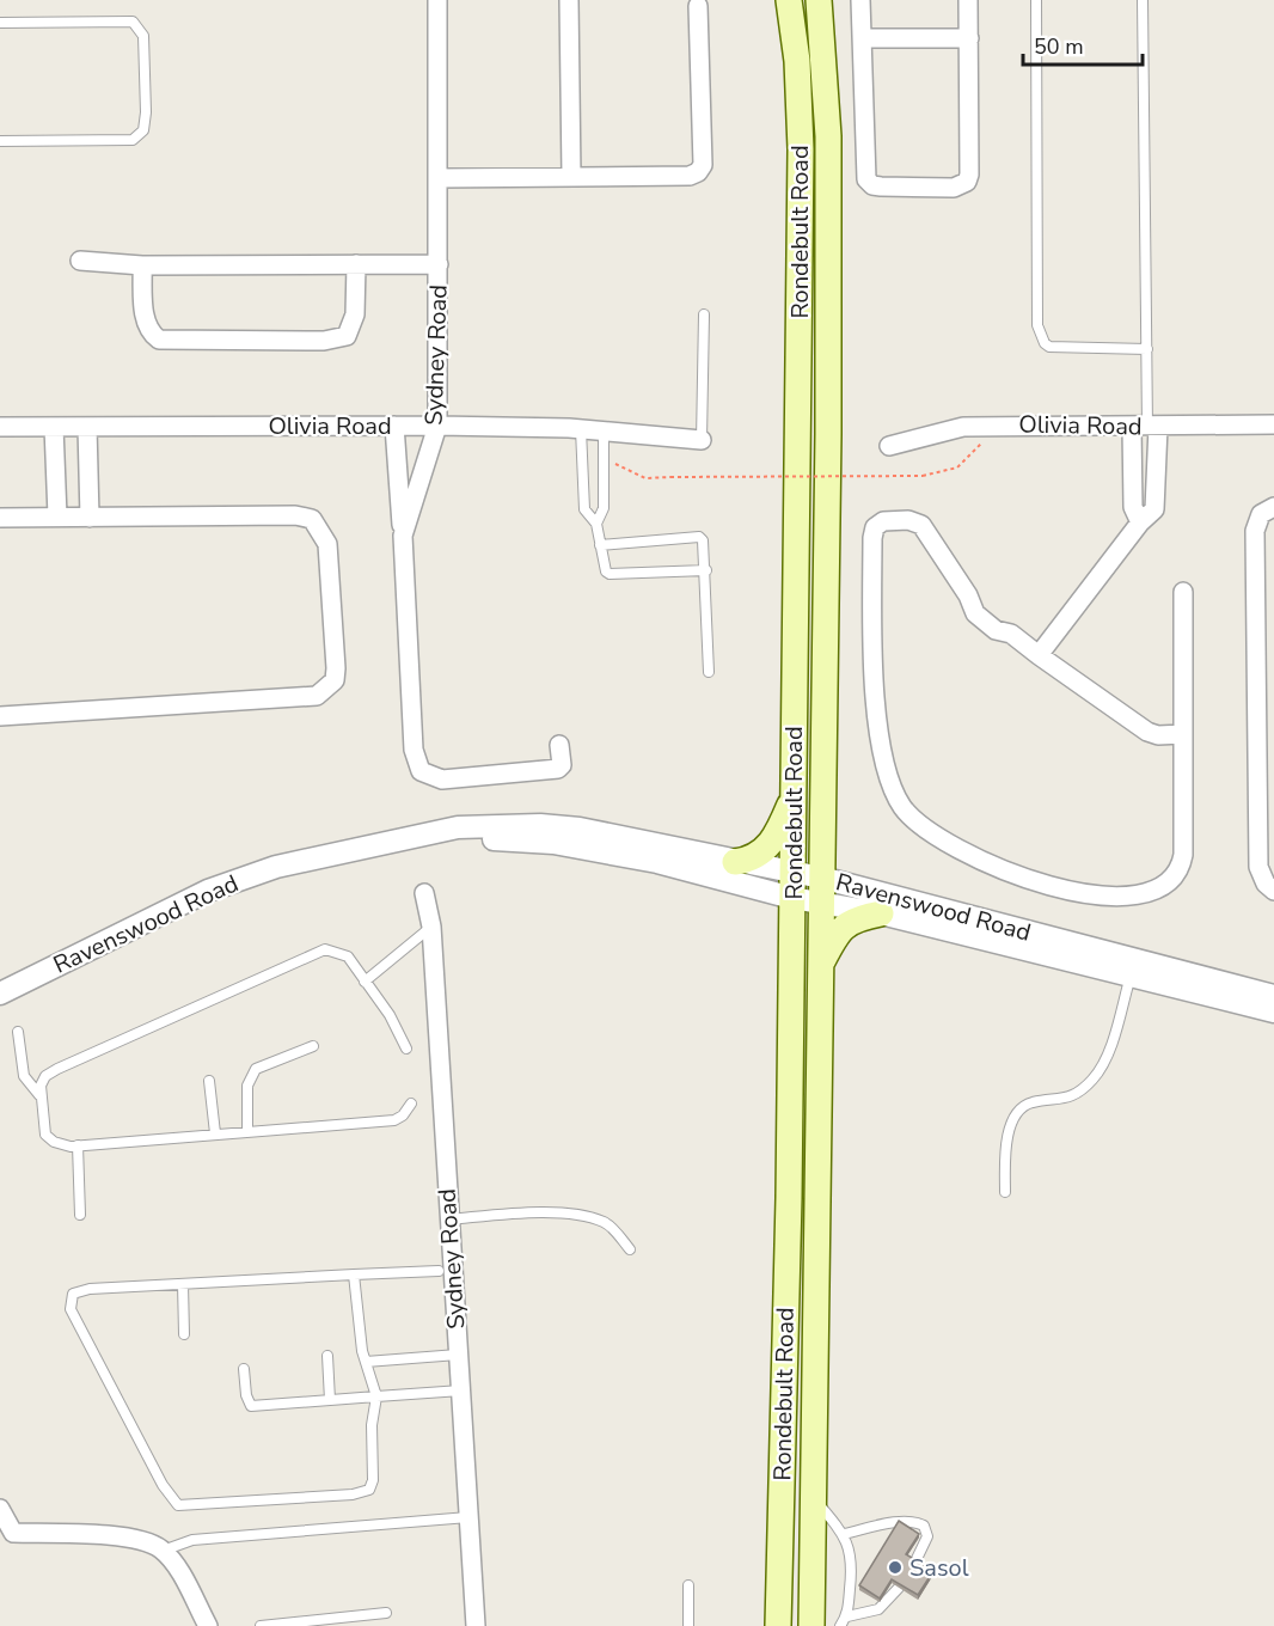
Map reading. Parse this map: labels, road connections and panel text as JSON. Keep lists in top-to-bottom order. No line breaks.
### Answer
{"streets":{"main road":["Rondebult Road"],"street":["Sydney Road","Olivia Road","Ravenswood Road"]},"crossings":[["Rondebult Road","Ravenswood Road"],["Sydney Road","Olivia Road"]],"places":["Sasol"],"scale_bar":"50 m"}
